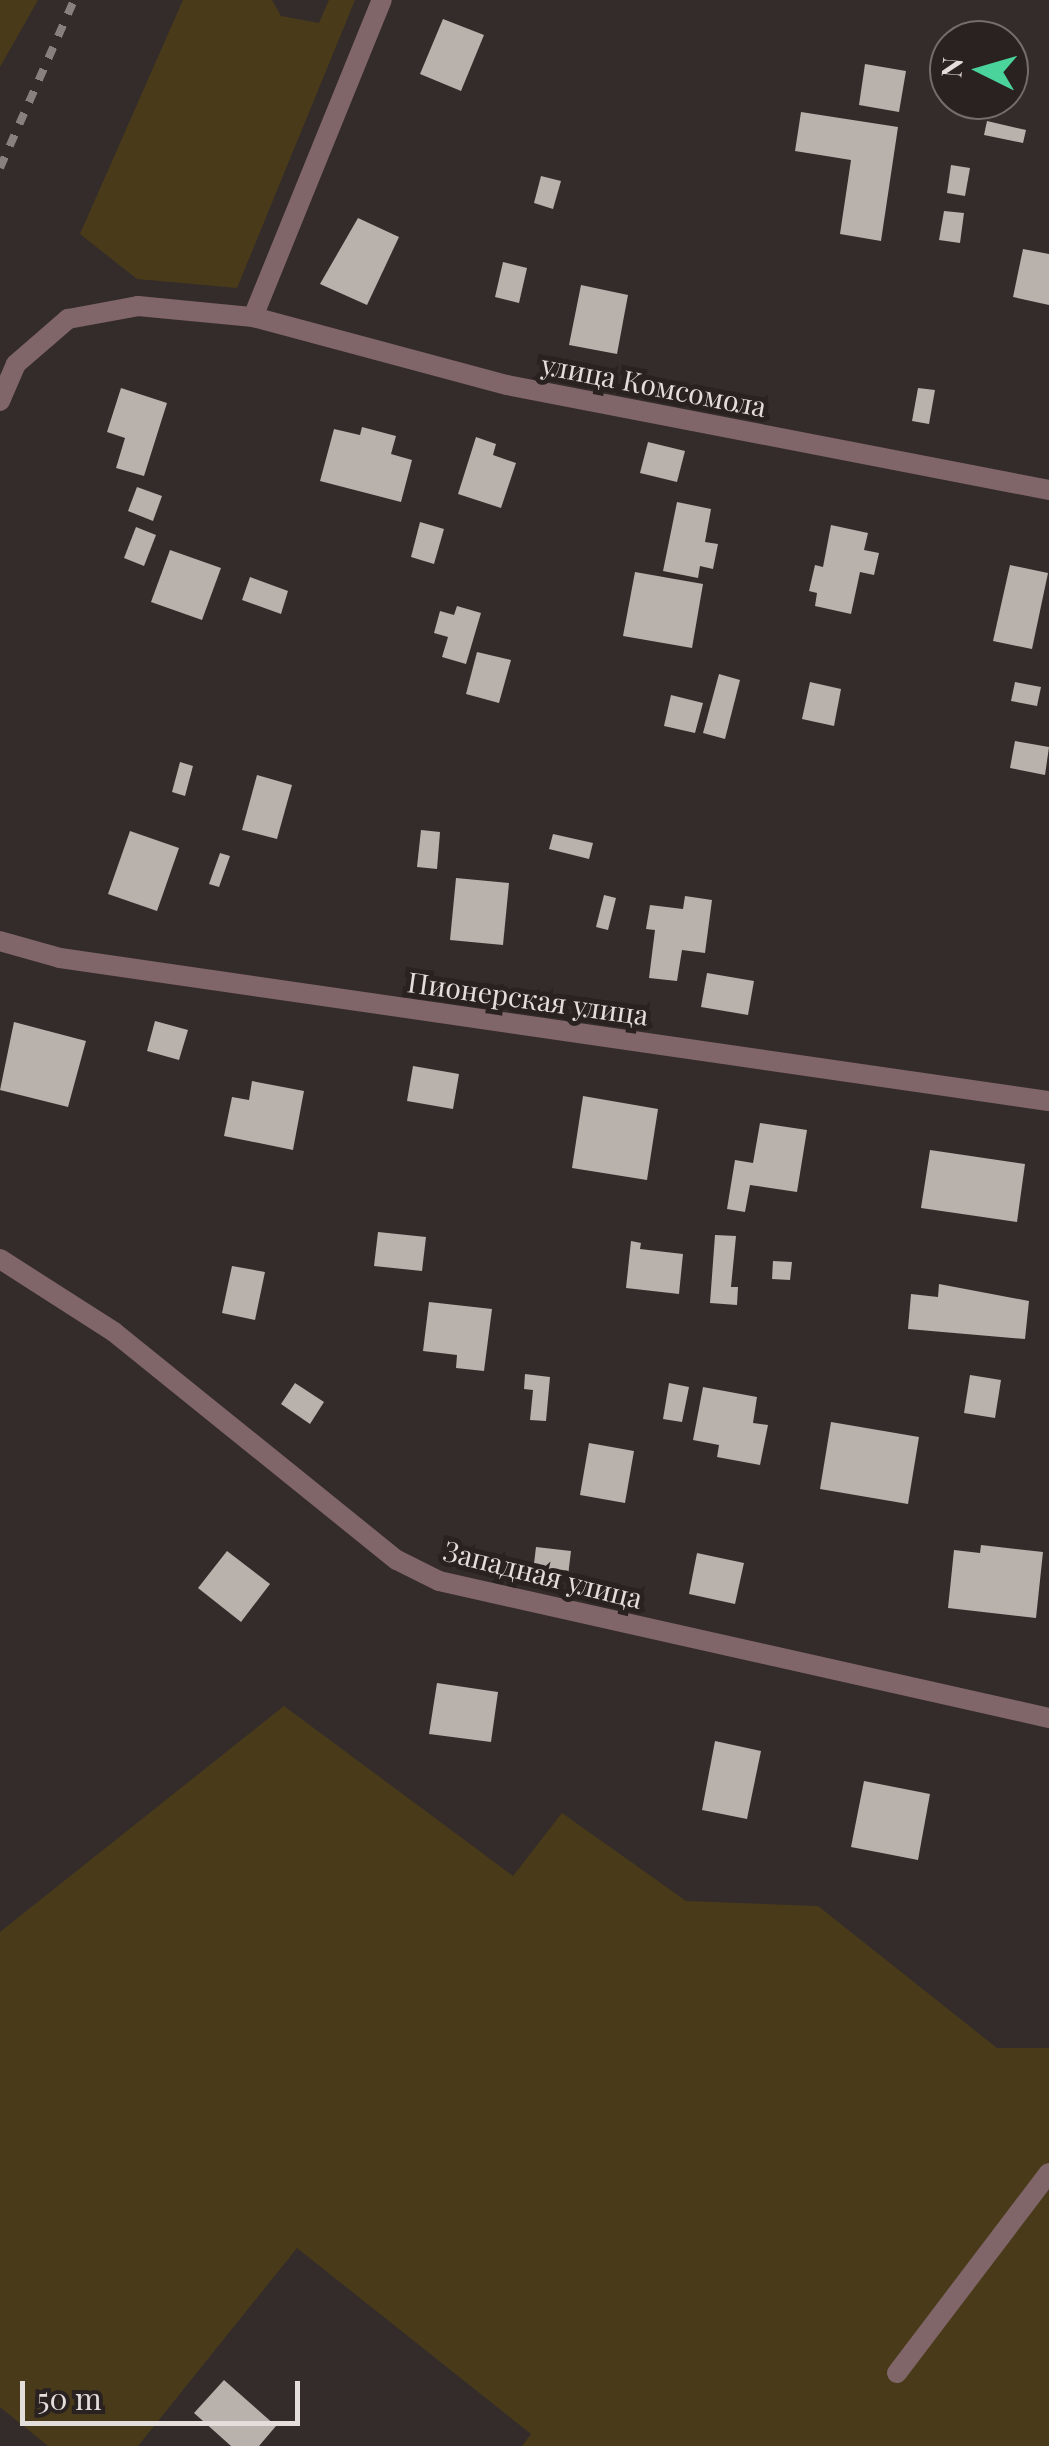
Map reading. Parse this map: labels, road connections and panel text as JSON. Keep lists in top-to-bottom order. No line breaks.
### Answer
{"streets":{"street":["улица Комсомола","Пионерская улица","Западная улица"]},"scale_bar":"50 m","north":"left"}
